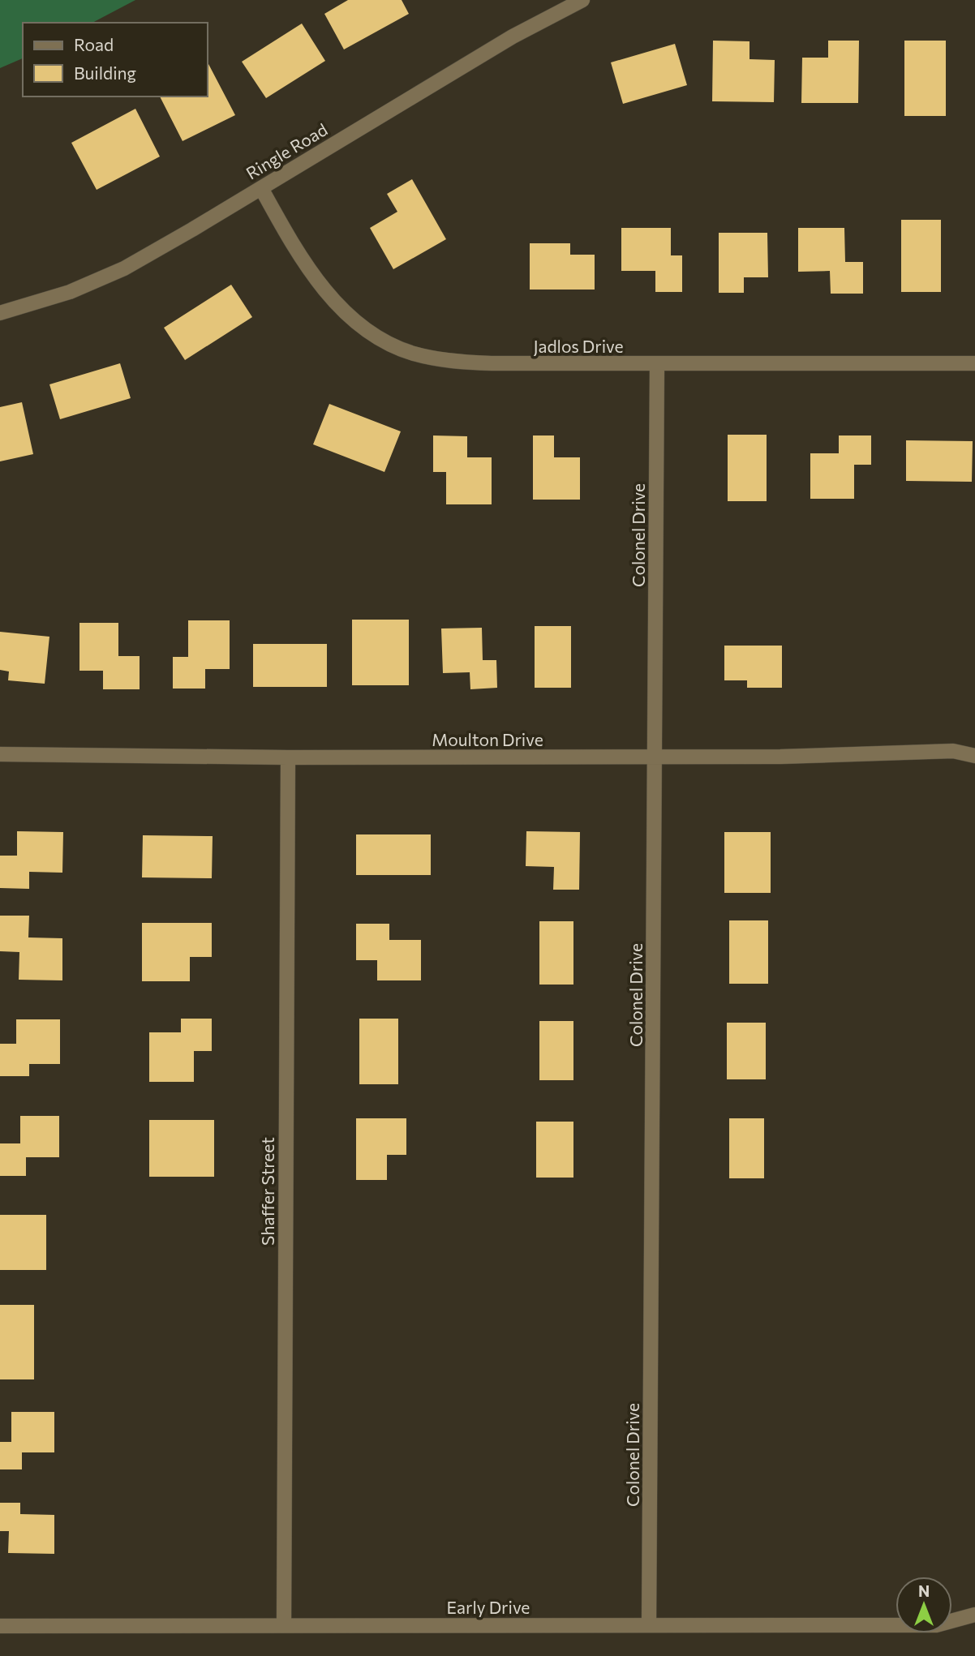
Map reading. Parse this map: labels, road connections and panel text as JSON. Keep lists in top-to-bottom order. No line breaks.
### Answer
{"streets":{"street":["Ringle Road","Jadlos Drive","Colonel Drive","Moulton Drive","Shaffer Street","Early Drive"]},"crossings":[["Ringle Road","Jadlos Drive"],["Jadlos Drive","Colonel Drive"],["Colonel Drive","Moulton Drive"],["Colonel Drive","Early Drive"],["Moulton Drive","Shaffer Street"],["Shaffer Street","Early Drive"]],"legend":["Road","Building"],"north":"top"}
